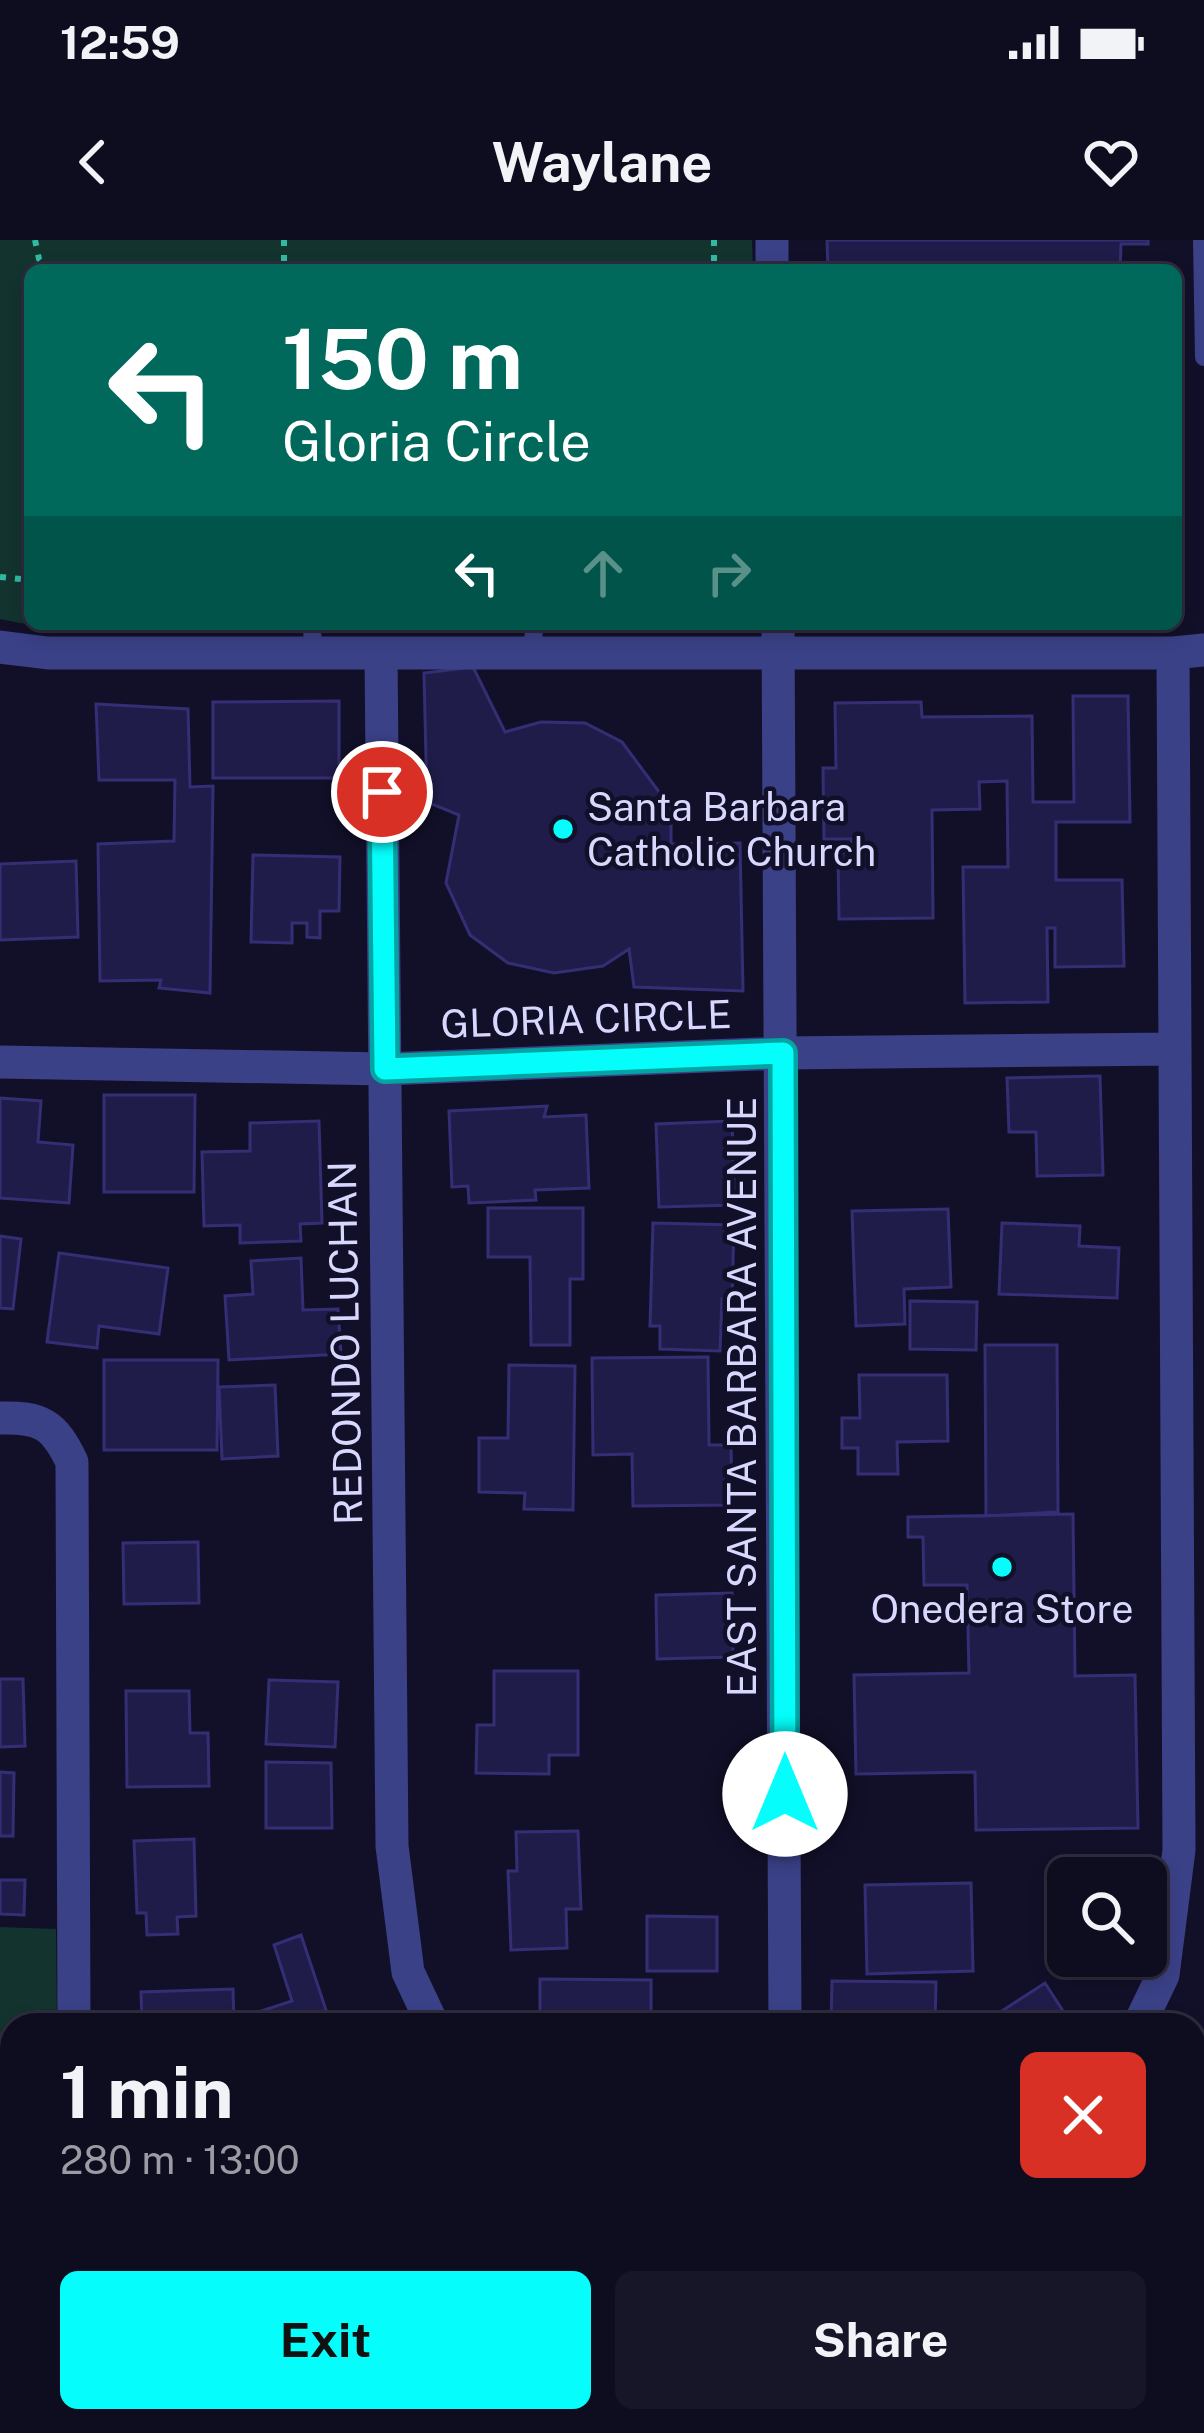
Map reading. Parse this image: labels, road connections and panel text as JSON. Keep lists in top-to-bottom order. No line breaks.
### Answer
{"streets":{"street":["GLORIA CIRCLE","REDONDO LUCHAN","EAST SANTA BARBARA AVENUE"]},"crossings":[["GLORIA CIRCLE","REDONDO LUCHAN"],["GLORIA CIRCLE","EAST SANTA BARBARA AVENUE"]],"places":["Santa Barbara Catholic Church","Onedera Store"],"page":{"status":"12:59","header":"Waylane","turn":["150 m","Gloria Circle"],"heading":["1 min","280 m · 13:00"],"buttons":["Exit","Share"]}}
